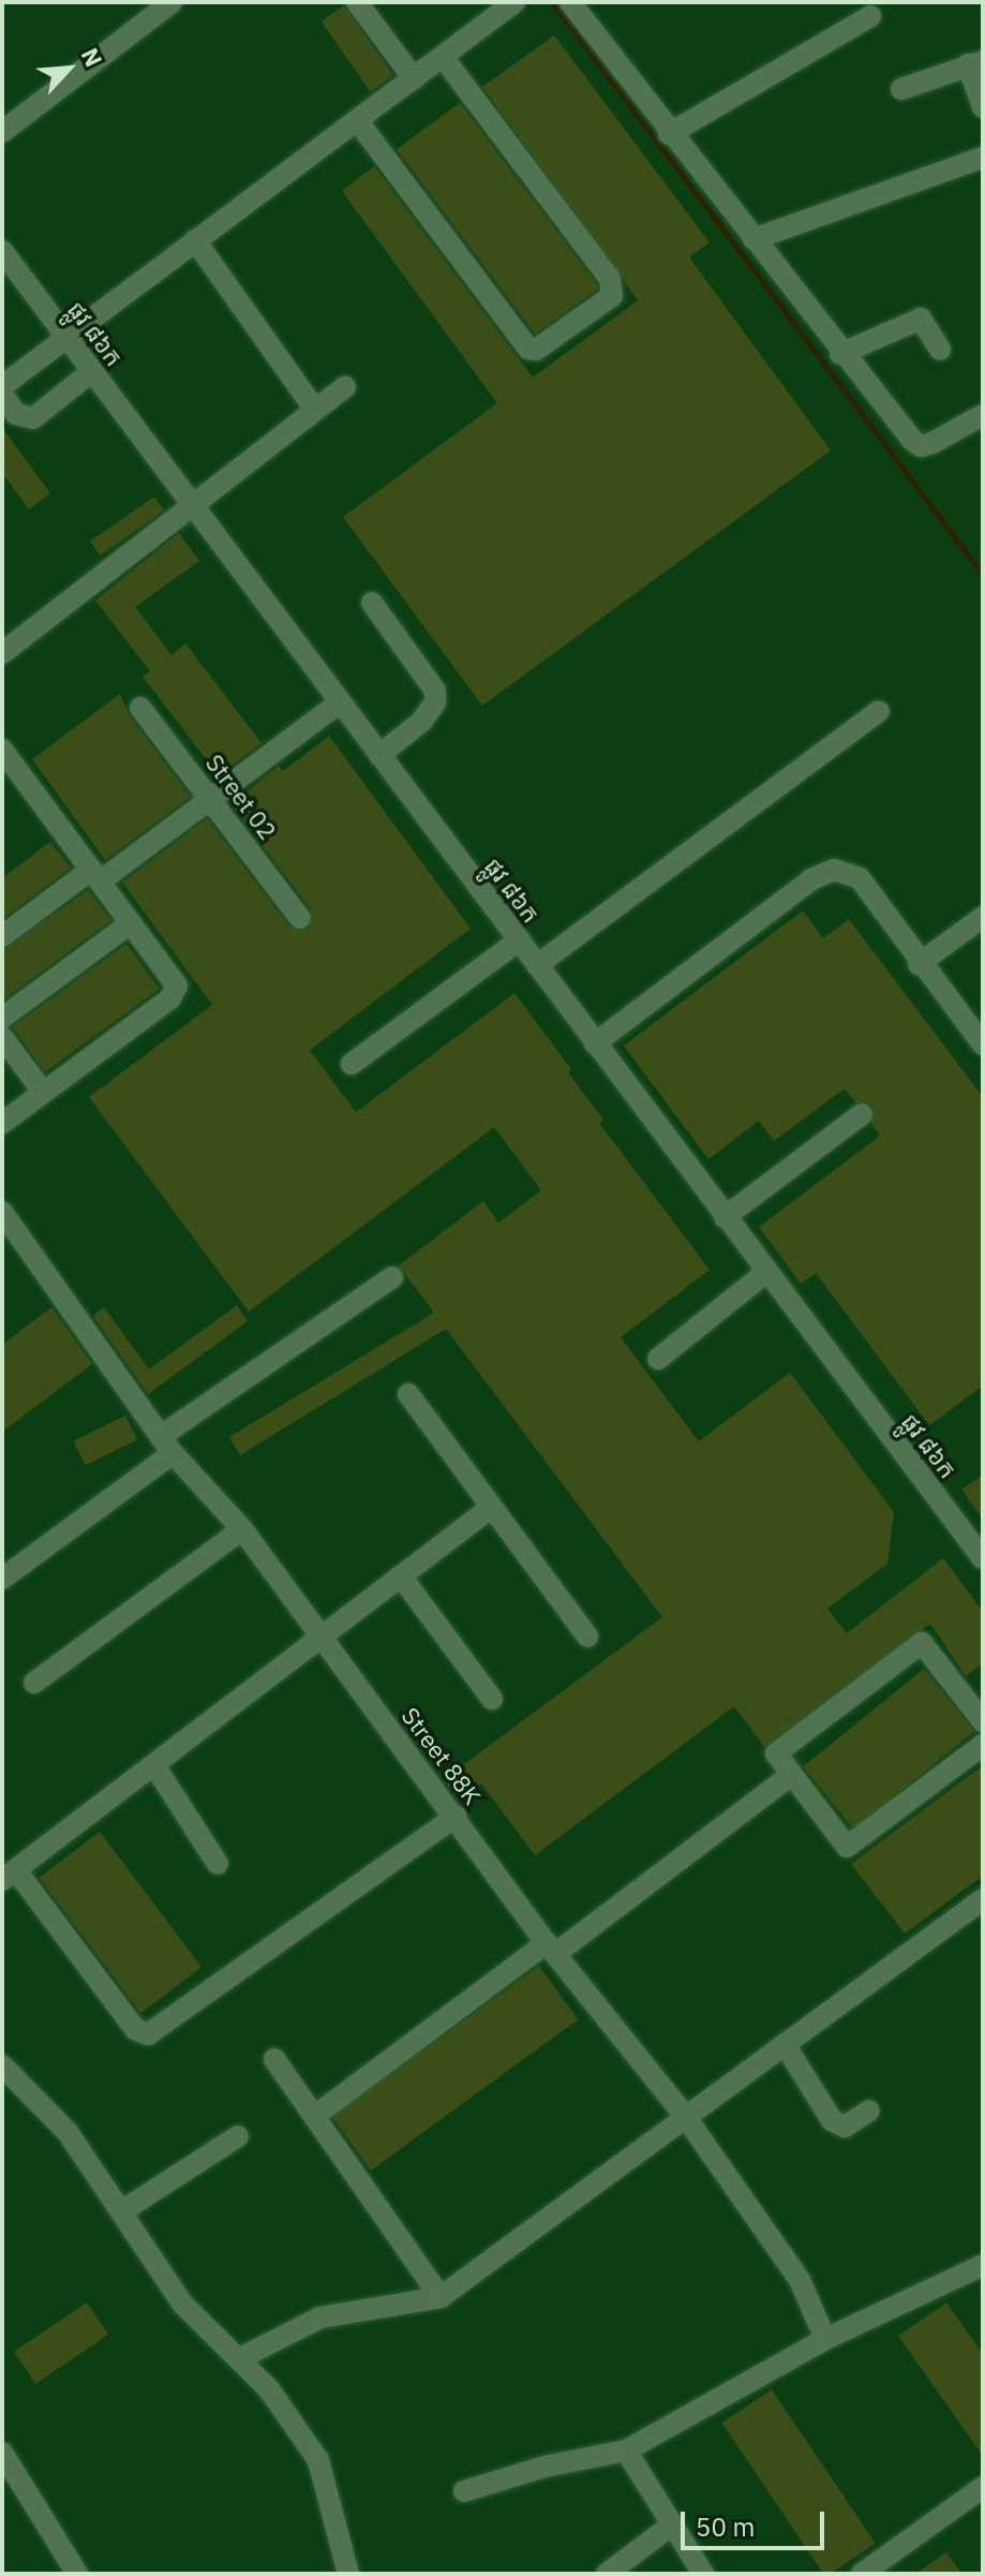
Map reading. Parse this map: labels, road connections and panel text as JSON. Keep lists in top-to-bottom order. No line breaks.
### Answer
{"streets":{"street":["ផ្លូវ ៨៦ក","Street 02","Street 88K"]},"scale_bar":"50 m","north":"top right"}
